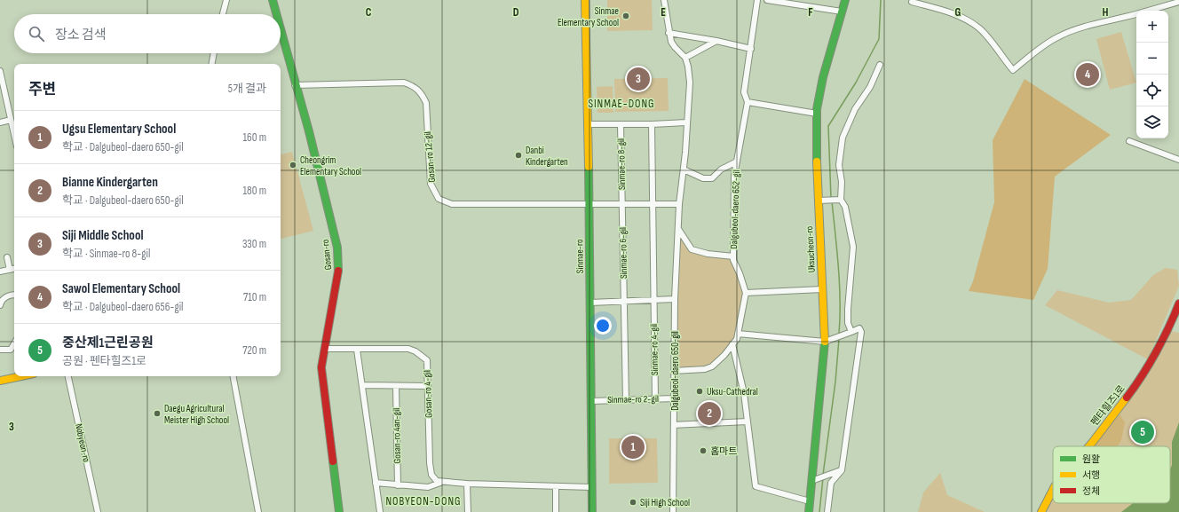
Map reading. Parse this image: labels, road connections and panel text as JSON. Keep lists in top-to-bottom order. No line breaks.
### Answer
{"streets":{"main road":["Uksucheon-ro","Gosan-ro","Sinmae-ro","펜타힐즈1로"],"street":["Gosan-ro 12-gil","Sinmae-ro 8-gil","Dalgubeol-daero 652-gil","Sinmae-ro 6-gil","Sinmae-ro 4-gil","Dalgubeol-daero 650-gil","Gosan-ro 4-gil","Sinmae-ro 2-gil","Gosan-ro 4an-gil","Nobyeon-ro"]},"crossings":[["Gosan-ro 12-gil","Gosan-ro"],["Gosan-ro 12-gil","Sinmae-ro"],["Sinmae-ro 8-gil","Sinmae-ro 6-gil"],["Sinmae-ro 8-gil","Sinmae-ro"],["Sinmae-ro 8-gil","Dalgubeol-daero 650-gil"],["Dalgubeol-daero 652-gil","Dalgubeol-daero 650-gil"],["Gosan-ro","Gosan-ro 4-gil"],["Sinmae-ro","Sinmae-ro 2-gil"],["Sinmae-ro 4-gil","Sinmae-ro 2-gil"],["Dalgubeol-daero 650-gil","Sinmae-ro 2-gil"]],"districts":["SINMAE-DONG","NOBYEON-DONG"],"places":["Sinmae Elementary School","Danbi Kindergarten","Cheongrim Elementary School","Uksu-Cathedral","Daegu Agricultural Meister High School","홈마트","Siji High School"],"legend":["원활","서행","정체"],"page":{"map_buttons":["+","−"],"search":"장소 검색","pins":["4","3","2","5","1"],"heading":["주변","5개 결과"],"list":[{"mark":"1","name":"Ugsu Elementary School","note":"학교 · Dalgubeol-daero 650-gil","value":"160 m"},{"mark":"2","name":"Bianne Kindergarten","note":"학교 · Dalgubeol-daero 650-gil","value":"180 m"},{"mark":"3","name":"Siji Middle School","note":"학교 · Sinmae-ro 8-gil","value":"330 m"},{"mark":"4","name":"Sawol Elementary School","note":"학교 · Dalgubeol-daero 656-gil","value":"710 m"},{"mark":"5","name":"중산제1근린공원","note":"공원 · 펜타힐즈1로","value":"720 m"}]},"grid":{"columns":["C","D","E","F","G","H"],"rows":["3"]}}
